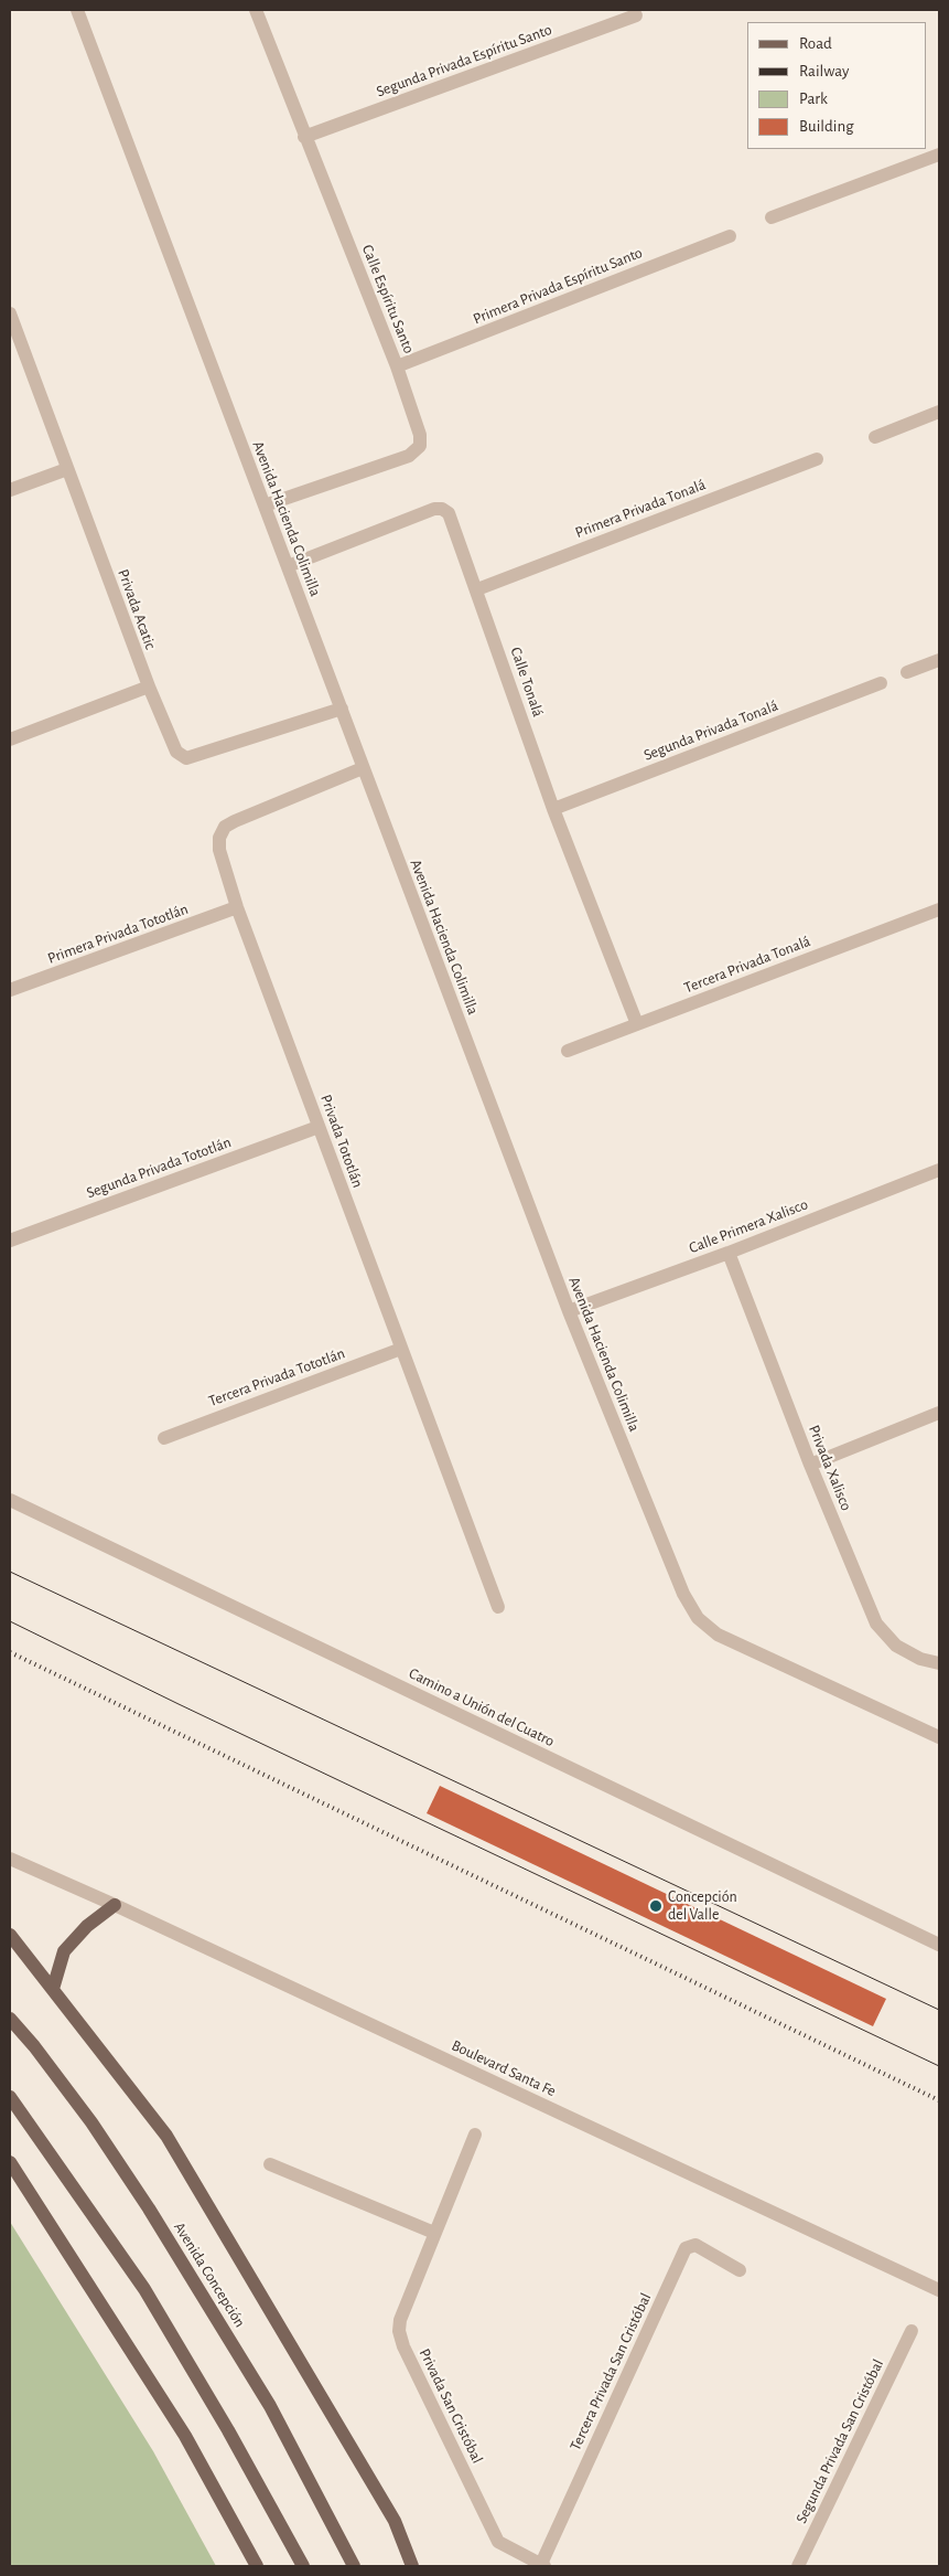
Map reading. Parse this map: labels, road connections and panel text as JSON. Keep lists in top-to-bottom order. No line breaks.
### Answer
{"streets":{"main road":["Avenida Concepción"],"street":["Segunda Privada Espíritu Santo","Primera Privada Espíritu Santo","Calle Espíritu Santo","Primera Privada Tonalá","Avenida Hacienda Colimilla","Privada Acatic","Calle Tonalá","Segunda Privada Tonalá","Primera Privada Tototlán","Tercera Privada Tonalá","Privada Tototlán","Segunda Privada Tototlán","Calle Primera Xalisco","Tercera Privada Tototlán","Privada Xalisco","Camino a Unión del Cuatro","Boulevard Santa Fe","Tercera Privada San Cristóbal","Privada San Cristóbal","Segunda Privada San Cristóbal"]},"crossings":[["Segunda Privada Espíritu Santo","Calle Espíritu Santo"],["Primera Privada Espíritu Santo","Calle Espíritu Santo"],["Calle Espíritu Santo","Avenida Hacienda Colimilla"],["Primera Privada Tonalá","Calle Tonalá"],["Avenida Hacienda Colimilla","Privada Acatic"],["Avenida Hacienda Colimilla","Calle Tonalá"],["Avenida Hacienda Colimilla","Privada Tototlán"],["Avenida Hacienda Colimilla","Calle Primera Xalisco"],["Calle Tonalá","Segunda Privada Tonalá"],["Calle Tonalá","Tercera Privada Tonalá"],["Primera Privada Tototlán","Privada Tototlán"],["Privada Tototlán","Segunda Privada Tototlán"],["Privada Tototlán","Tercera Privada Tototlán"],["Calle Primera Xalisco","Privada Xalisco"],["Tercera Privada San Cristóbal","Privada San Cristóbal"]],"places":["Concepción del Valle"],"legend":["Road","Railway","Park","Building"]}
